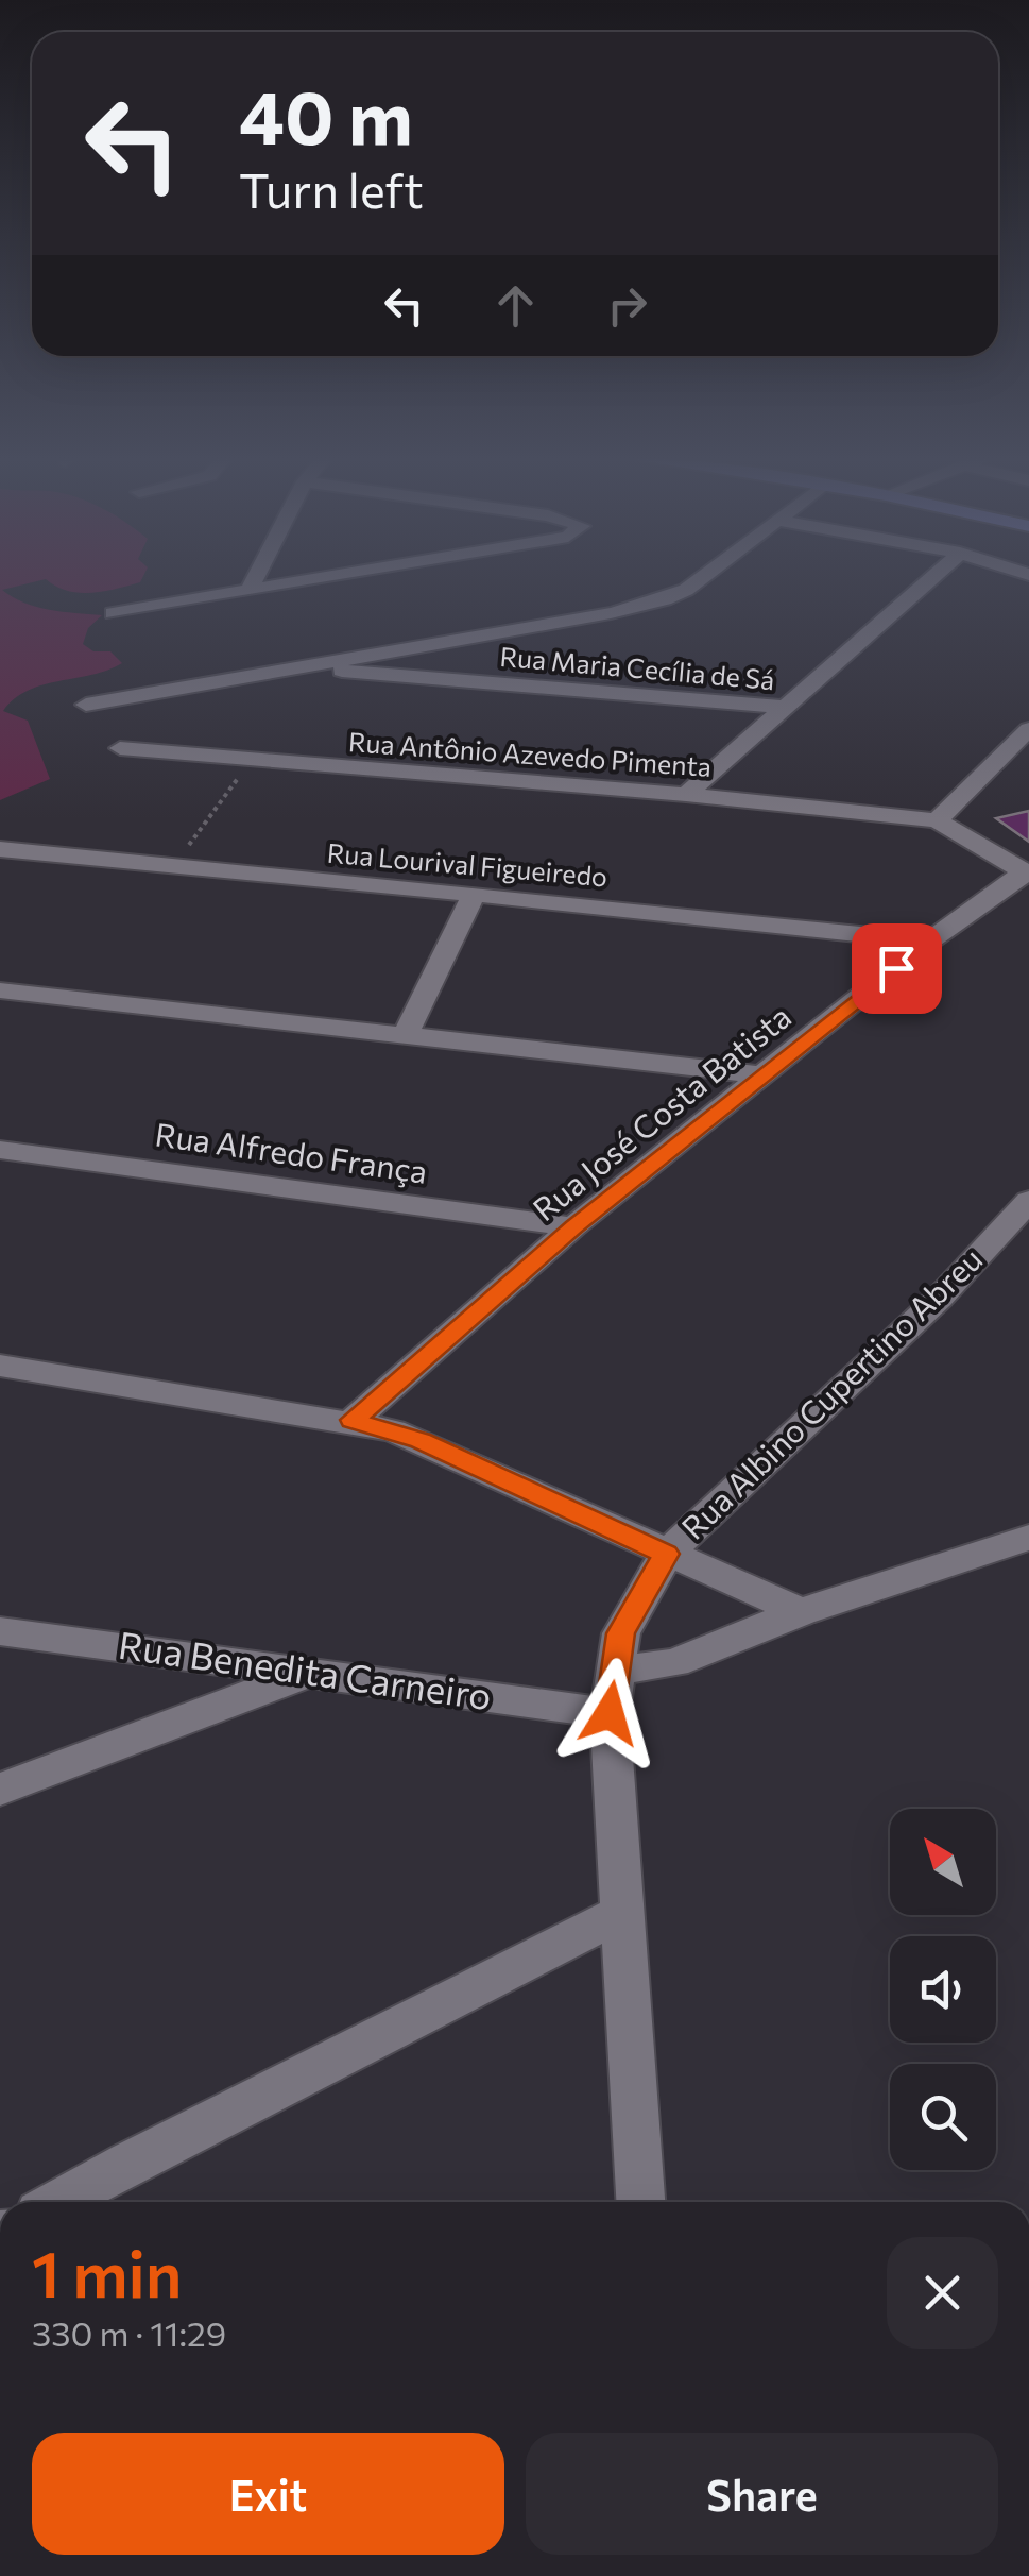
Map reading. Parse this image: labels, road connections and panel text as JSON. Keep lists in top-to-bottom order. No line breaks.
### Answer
{"streets":{"street":["Rua Maria Cecília de Sá","Rua Antônio Azevedo Pimenta","Rua Lourival Figueiredo","Rua José Costa Batista","Rua Alfredo França","Rua Albino Cupertino Abreu","Rua Benedita Carneiro"]},"crossings":[["Rua Lourival Figueiredo","Rua José Costa Batista"],["Rua José Costa Batista","Rua Alfredo França"],["Rua Albino Cupertino Abreu","Rua Benedita Carneiro"]],"north":"top left","page":{"turn":["40 m","Turn left"],"heading":["1 min","330 m · 11:29"],"buttons":["Exit","Share"]}}
